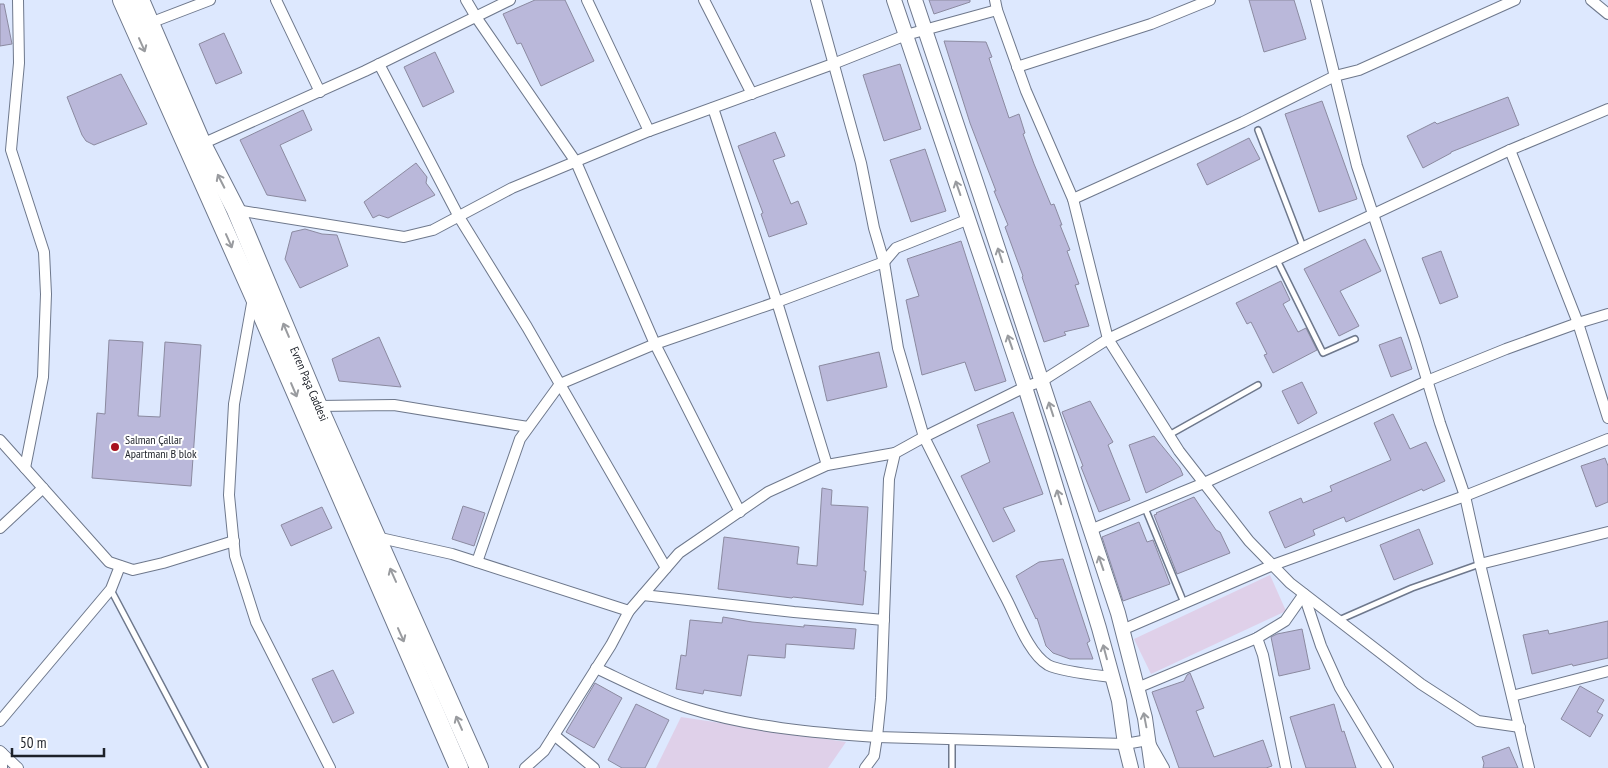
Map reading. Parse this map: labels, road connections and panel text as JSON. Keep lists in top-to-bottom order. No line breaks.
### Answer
{"streets":{"highway":["Evren Paşa Caddesi"]},"places":["Salman Çallar Apartmanı B blok"],"scale_bar":"50 m"}
